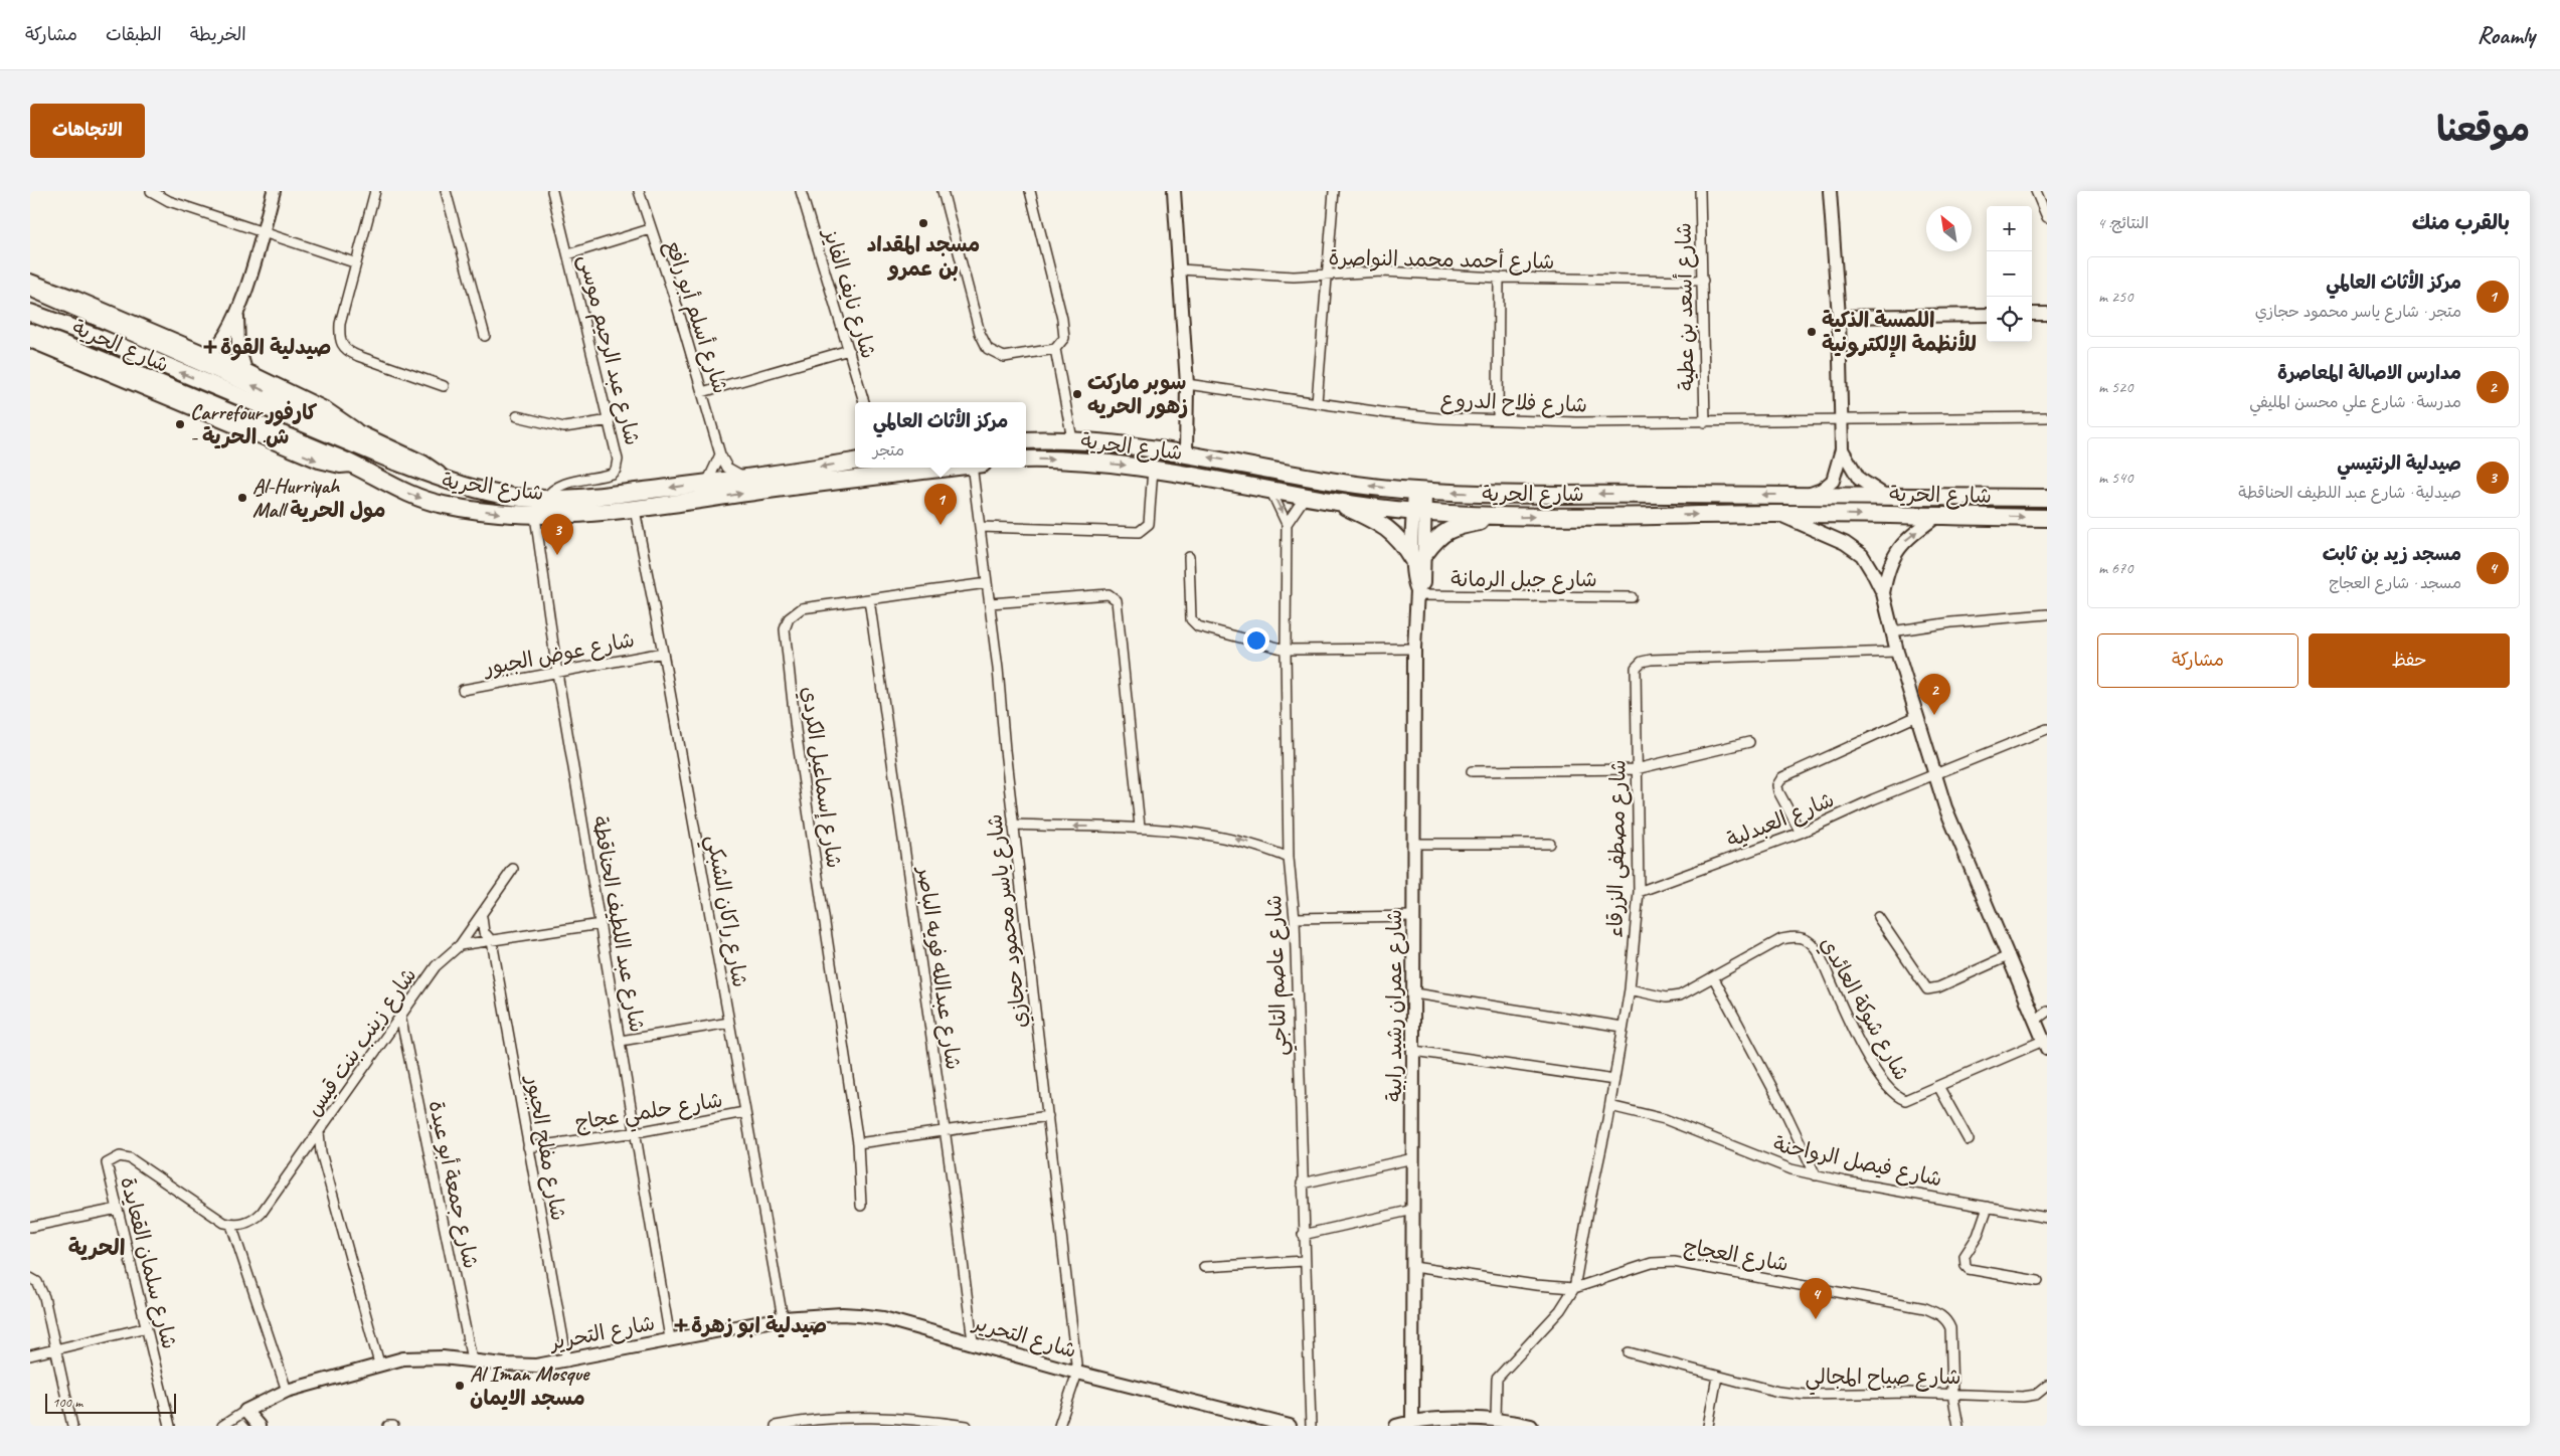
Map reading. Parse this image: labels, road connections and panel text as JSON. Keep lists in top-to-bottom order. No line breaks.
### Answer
{"streets":{"highway":["شارع الحرية"],"street":["شارع أحمد محمد النواصرة","شارع نايف الفايز","شارع أسعد بن عطية","شارع أسلم أبو رافع","شارع عبد الرحيم موسى","شارع فلاح الدروع","شارع جبل الرمانة","شارع عوض الجبور","شارع إسماعيل الكردي","شارع العبدلية","شارع مصطفى الزرقاء","شارع راكان الشبكي","شارع ياسر محمود حجازي","شارع عبد اللطيف الحناقطة","شارع عبدالله فويه الباصر","شارع عاصم التاجي","شارع عمران رشيد رابية","شارع شوكة العائدي","شارع زينب بنت قيس","شارع حلمي عجاج","شارع مفلح الجبور","شارع فيصل الرواحنة","شارع جمعة أبو عيدة","شارع العجاج","شارع سلمان القعايدة","شارع التحرير","شارع صياح المجالي"]},"crossings":[["شارع أحمد محمد النواصرة","شارع أسعد بن عطية"],["شارع أسعد بن عطية","شارع فلاح الدروع"],["شارع أسلم أبو رافع","شارع الحرية"],["شارع الحرية","شارع عبد الرحيم موسى"],["شارع الحرية","شارع راكان الشبكي"],["شارع الحرية","شارع عبد اللطيف الحناقطة"],["شارع الحرية","شارع عاصم التاجي"],["شارع الحرية","شارع عمران رشيد رابية"],["شارع جبل الرمانة","شارع عمران رشيد رابية"],["شارع عوض الجبور","شارع راكان الشبكي"],["شارع عوض الجبور","شارع عبد اللطيف الحناقطة"],["شارع إسماعيل الكردي","شارع ياسر محمود حجازي"],["شارع إسماعيل الكردي","شارع عبدالله فويه الباصر"],["شارع العبدلية","شارع مصطفى الزرقاء"],["شارع مصطفى الزرقاء","شارع شوكة العائدي"],["شارع مصطفى الزرقاء","شارع فيصل الرواحنة"],["شارع مصطفى الزرقاء","شارع العجاج"],["شارع راكان الشبكي","شارع حلمي عجاج"],["شارع راكان الشبكي","شارع التحرير"],["شارع ياسر محمود حجازي","شارع التحرير"],["شارع عبد اللطيف الحناقطة","شارع حلمي عجاج"],["شارع عبد اللطيف الحناقطة","شارع التحرير"],["شارع عبدالله فويه الباصر","شارع التحرير"],["شارع عمران رشيد رابية","شارع العجاج"],["شارع زينب بنت قيس","شارع مفلح الجبور"],["شارع زينب بنت قيس","شارع جمعة أبو عيدة"],["شارع زينب بنت قيس","شارع التحرير"],["شارع حلمي عجاج","شارع مفلح الجبور"],["شارع مفلح الجبور","شارع التحرير"],["شارع جمعة أبو عيدة","شارع التحرير"],["شارع العجاج","شارع صياح المجالي"]],"districts":["الحرية"],"places":{"other":["مسجد المقداد بن عمرو","اللمسة الذكية للأنظمة الإلكترونية","سوبر ماركت زهور الحريه","Carrefour كارفور - ش. الحرية","ِAl-Hurriyah Mall مول الحرية","Al Iman Mosque مسجد الايمان"],"health":["صيدلية القوة","صيدلية ابو زهرة"]},"scale_bar":"100 m","north":"top left","page":{"header":"Roamly","nav":["الخريطة","الطبقات","مشاركة"],"title":"موقعنا","buttons":["الاتجاهات",["حفظ","مشاركة"]],"heading":["بالقرب منك","النتائج: 4"],"map_buttons":["+","−"],"list":[{"mark":"1","name":"مركز الأثاث العالمي","note":"متجر · شارع ياسر محمود حجازي","value":"250 m"},{"mark":"2","name":"مدارس الاصالة المعاصرة","note":"مدرسة · شارع علي محسن المليفي","value":"520 m"},{"mark":"3","name":"صيدلية الرنتيسي","note":"صيدلية · شارع عبد اللطيف الحناقطة","value":"540 m"},{"mark":"4","name":"مسجد زيد بن ثابت","note":"مسجد · شارع العجاج","value":"670 m"}],"popup":["مركز الأثاث العالمي","متجر"],"pins":["1","3","2","4"],"scale":"100 m"}}
